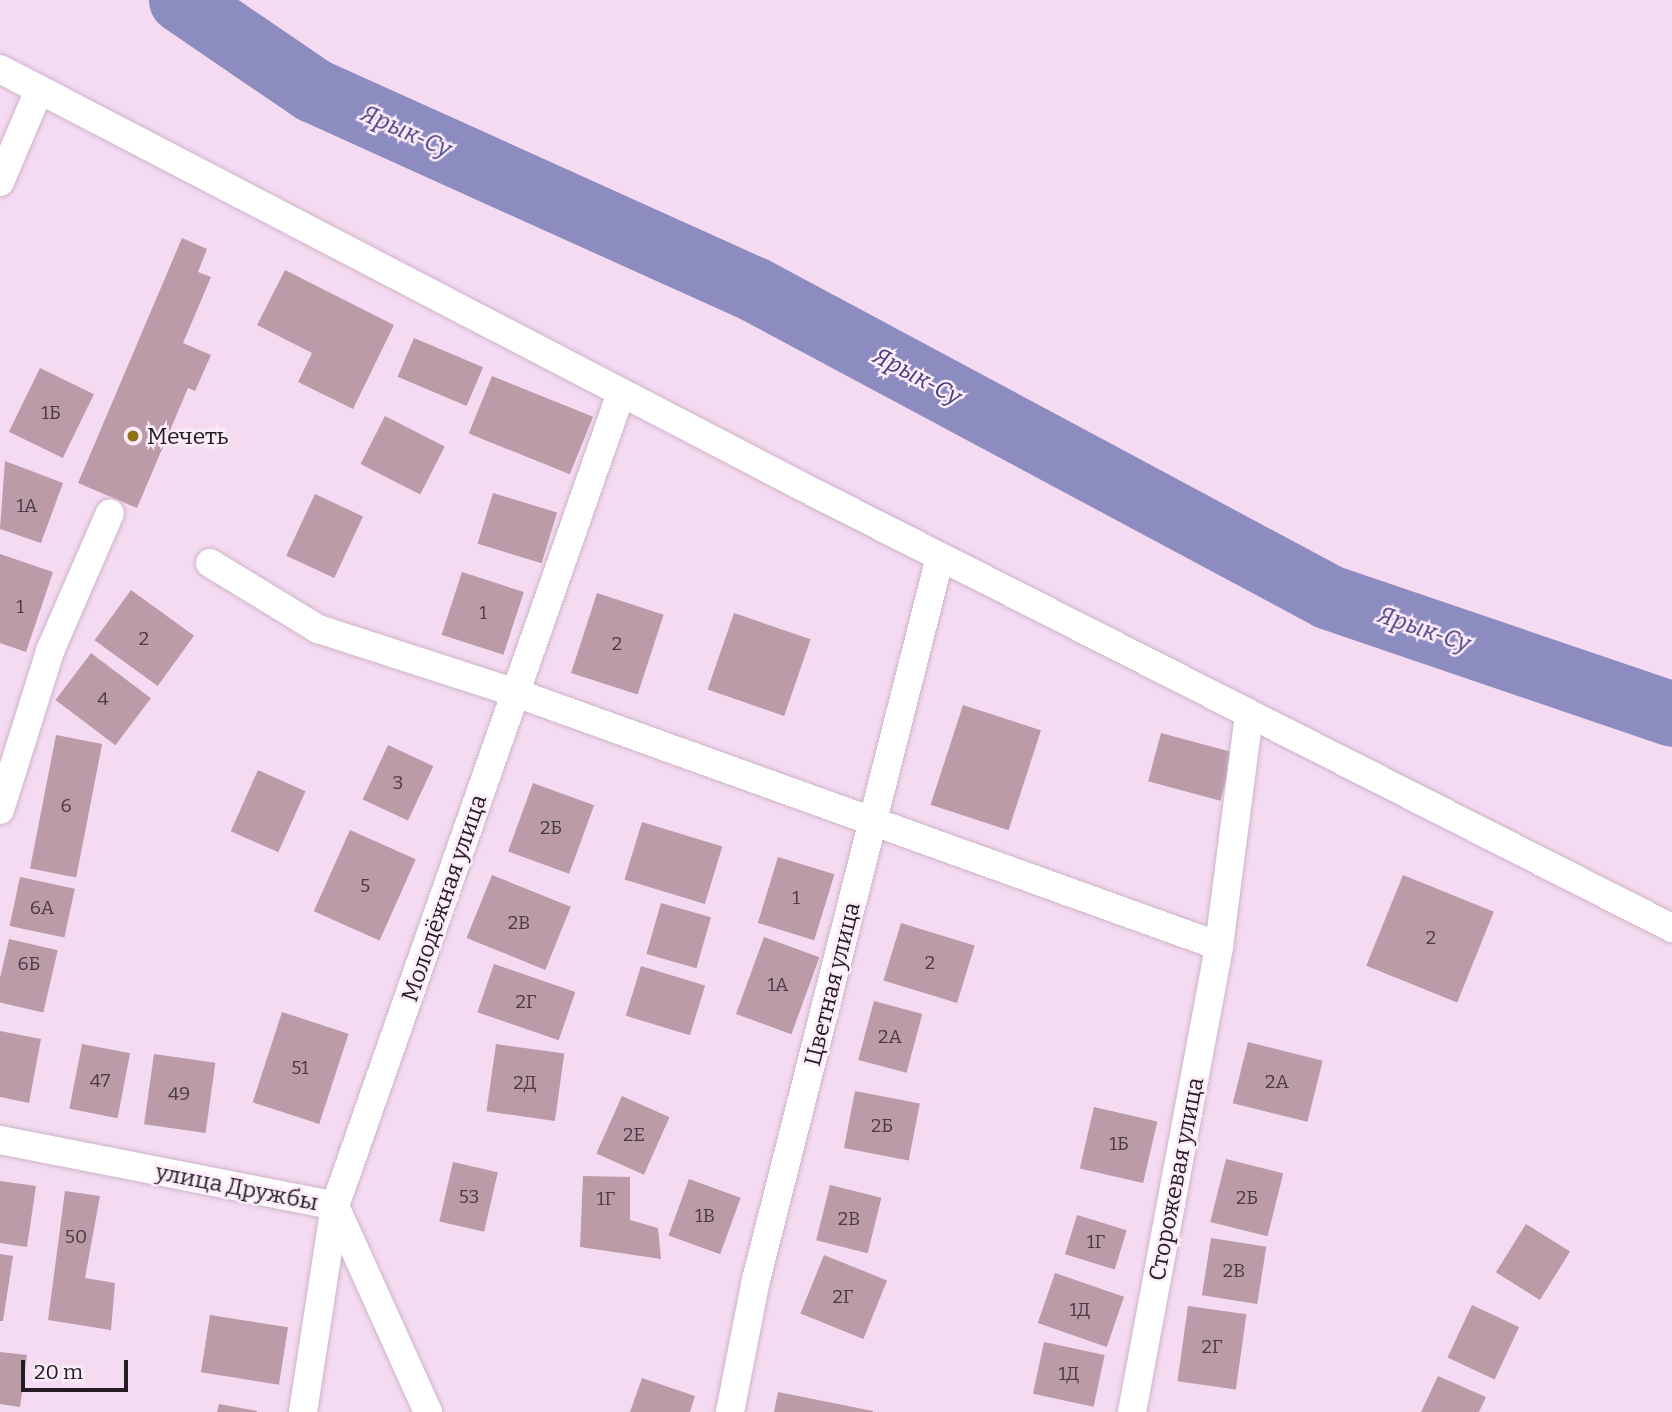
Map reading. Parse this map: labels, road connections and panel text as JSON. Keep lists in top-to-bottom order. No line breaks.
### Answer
{"streets":{"street":["Молодёжная улица","Цветная улица","Сторожевая улица","улица Дружбы"]},"crossings":[["Молодёжная улица","улица Дружбы"]],"water":["Ярык-Су"],"places":["Мечеть"],"house_numbers":["1Б","1А","1","1","2","2","4","3","6","2Б","5","1","6А","2В","2","2","6Б","1А","2Г","2А","51","47","2А","2Д","49","2Б","2Е","1Б","53","2Б","1Г","1В","2В","50","1Г","2В","2Г","1Д","2Г","1Д"],"scale_bar":"20 m"}
